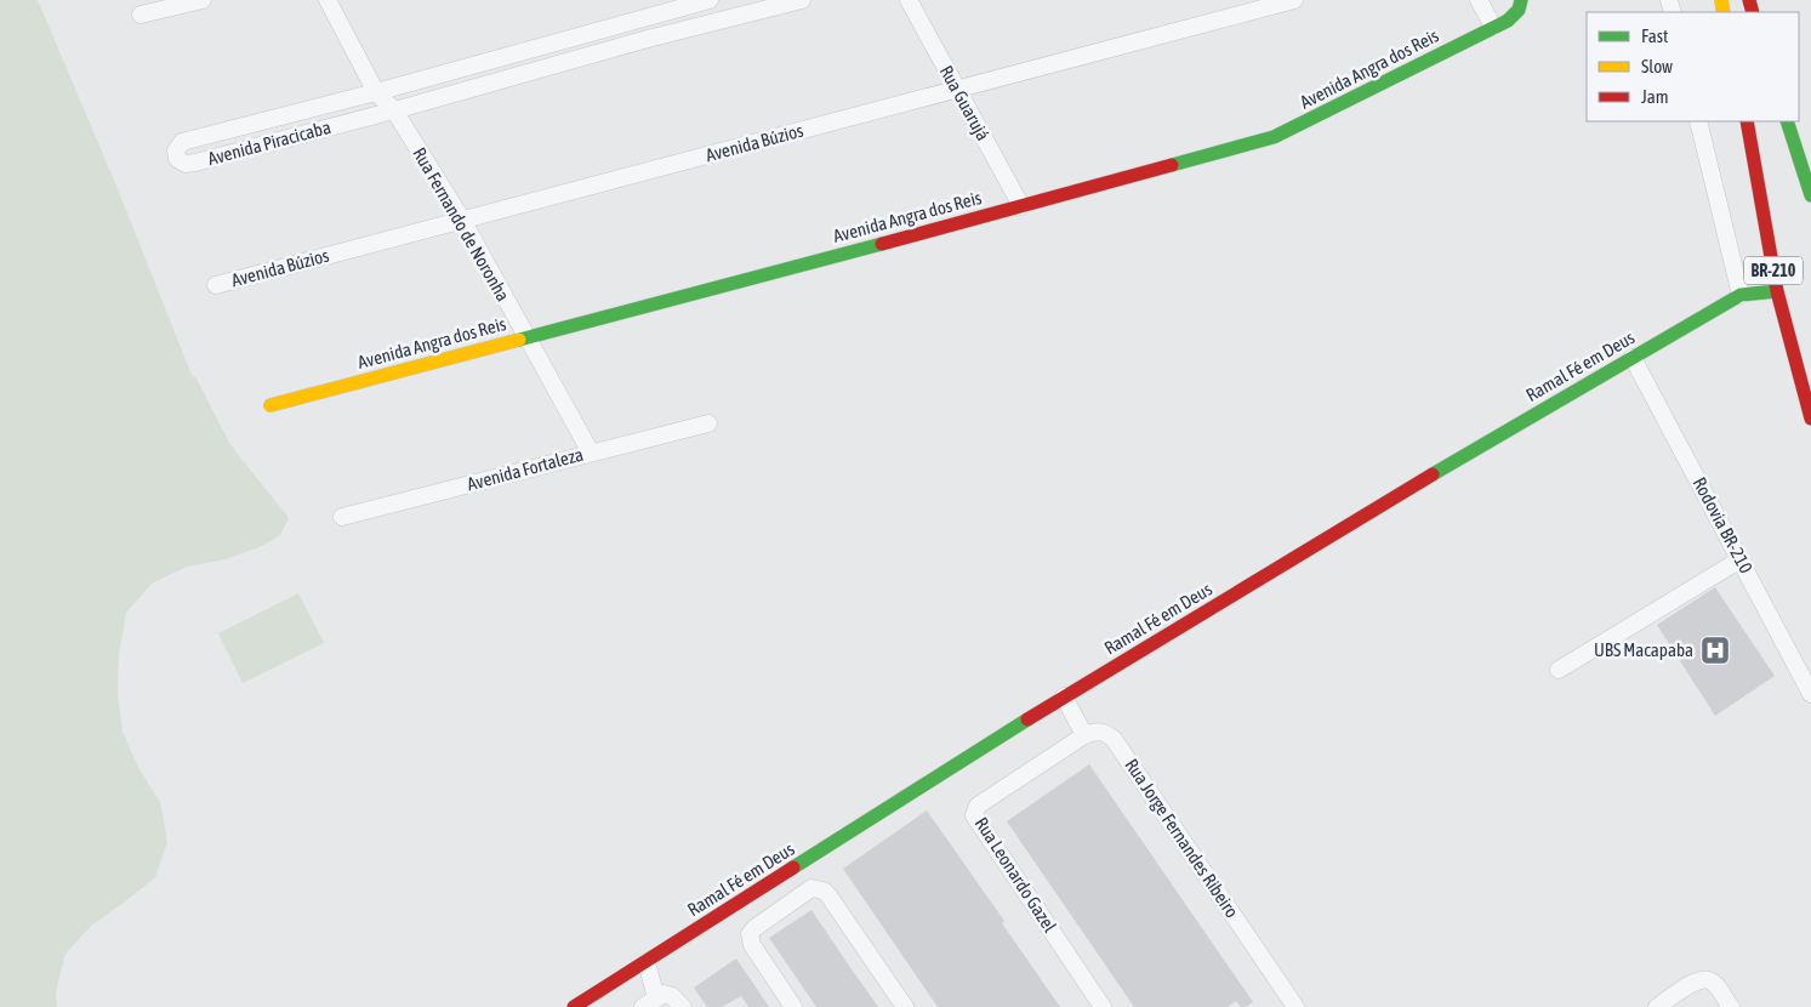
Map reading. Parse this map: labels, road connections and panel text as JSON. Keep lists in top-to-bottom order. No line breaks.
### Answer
{"streets":{"street":["Avenida Angra dos Reis","Rua Guarujá","Avenida Piracicaba","Avenida Búzios","Rua Fernando de Noronha","BR-210","Ramal Fé em Deus","Avenida Fortaleza","Rodovia BR-210","Rua Jorge Fernandes Ribeiro","Rua Leonardo Gazel"]},"crossings":[["Avenida Angra dos Reis","Rua Guarujá"],["Avenida Angra dos Reis","Rua Fernando de Noronha"],["Rua Guarujá","Avenida Búzios"],["Avenida Piracicaba","Rua Fernando de Noronha"],["Avenida Búzios","Rua Fernando de Noronha"],["Rua Fernando de Noronha","Avenida Fortaleza"],["BR-210","Ramal Fé em Deus"],["Ramal Fé em Deus","Rodovia BR-210"],["Rua Jorge Fernandes Ribeiro","Rua Leonardo Gazel"]],"places":{"hospital":["UBS Macapaba"]},"legend":["Fast","Slow","Jam"]}
